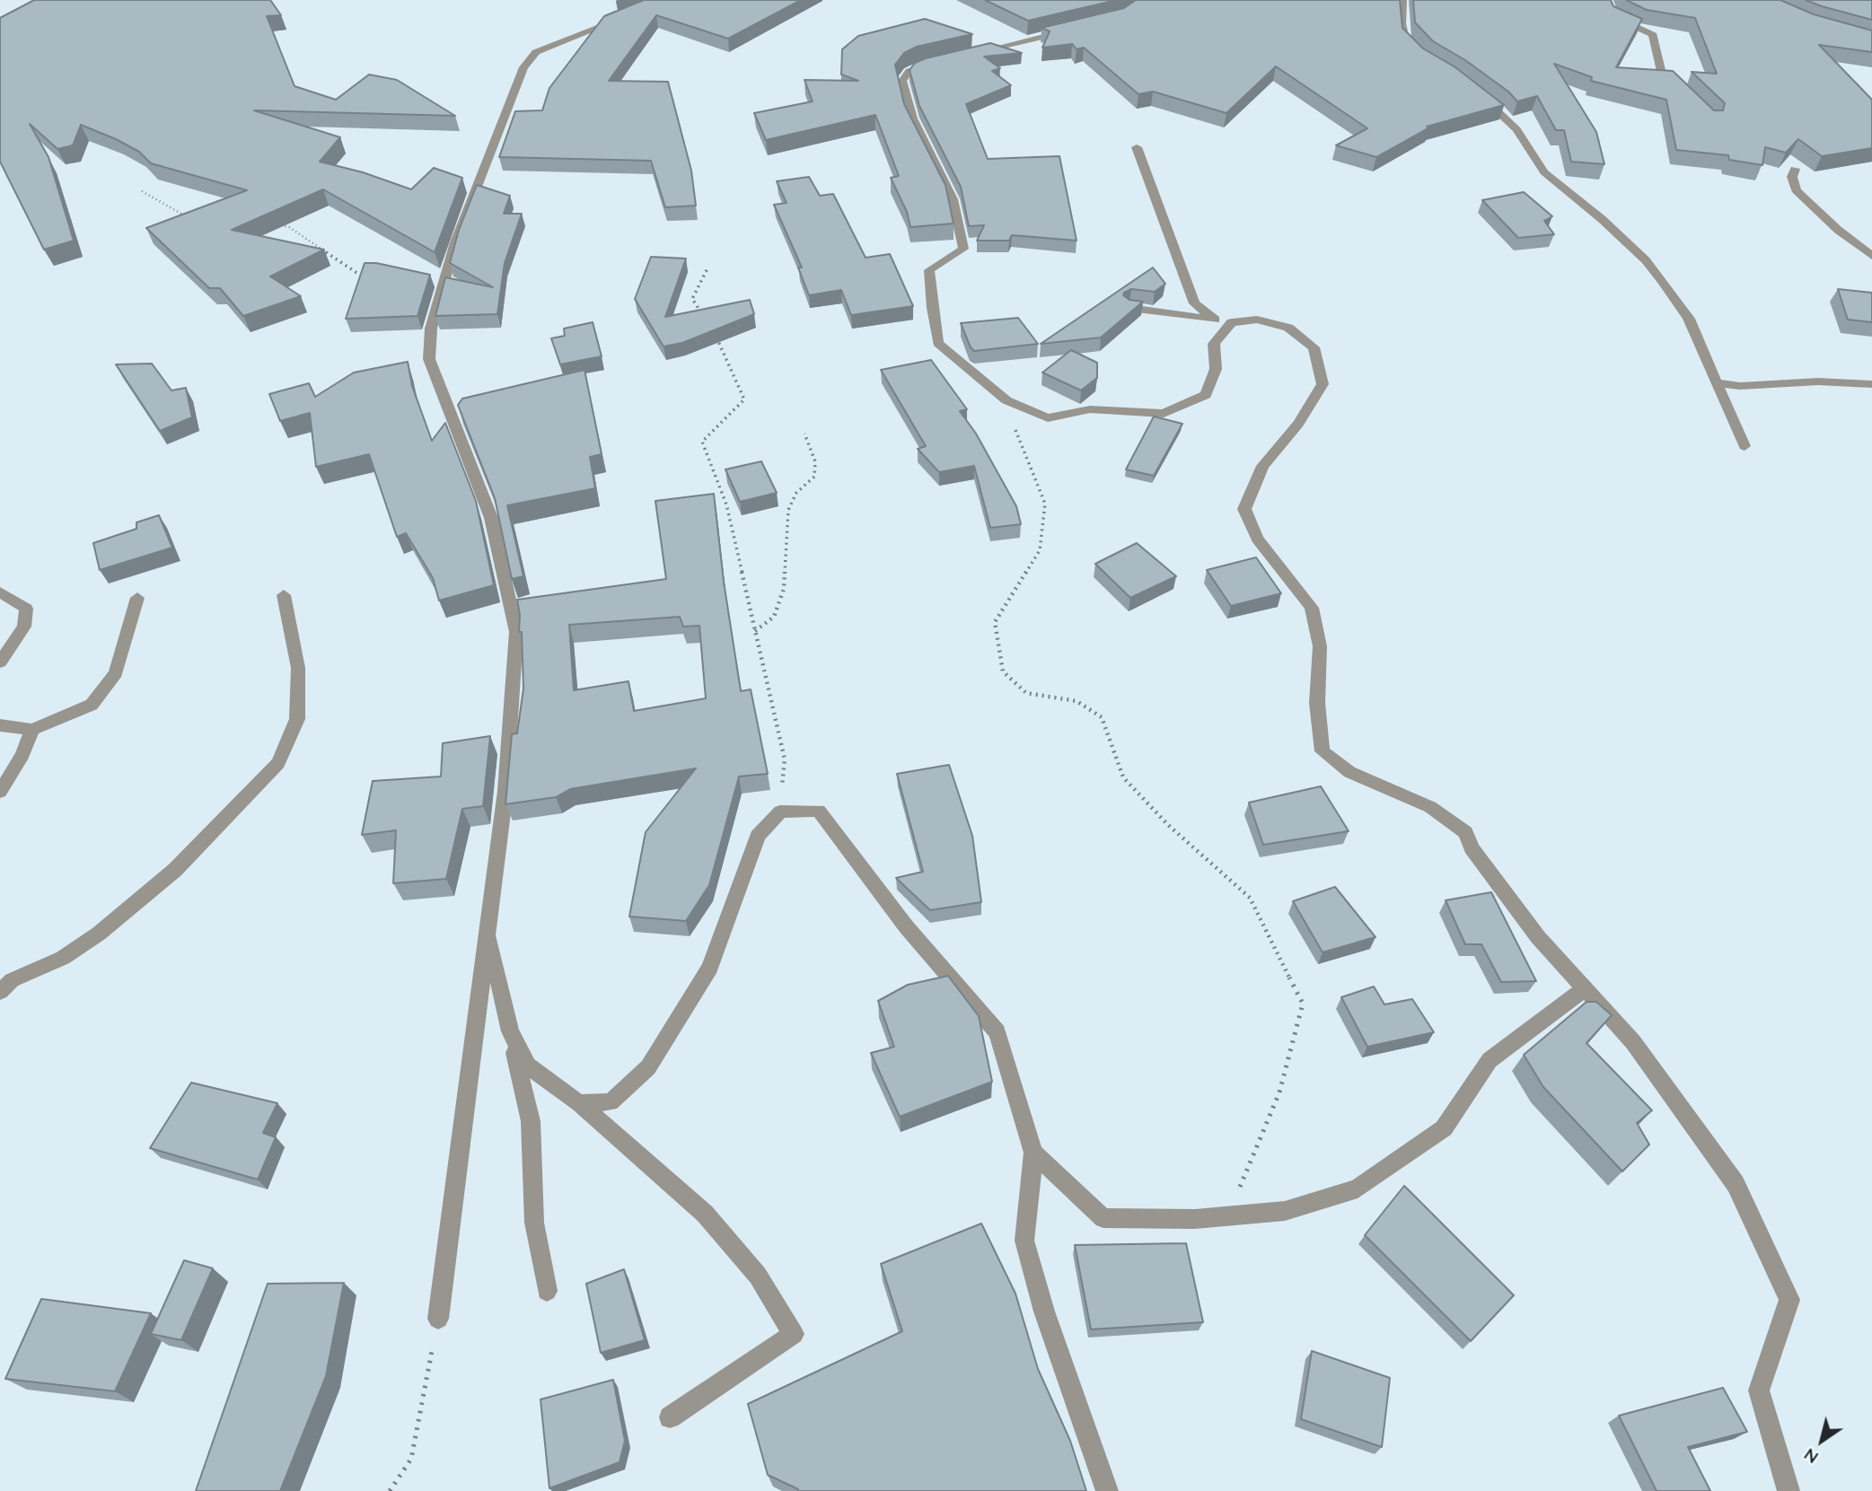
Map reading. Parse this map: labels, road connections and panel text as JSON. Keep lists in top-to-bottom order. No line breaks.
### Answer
{"north":"bottom left"}
